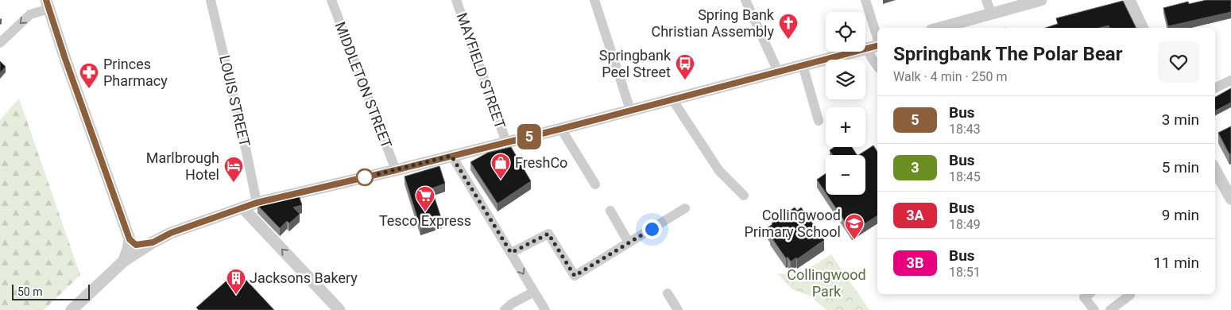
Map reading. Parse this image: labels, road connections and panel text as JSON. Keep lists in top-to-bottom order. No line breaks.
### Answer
{"streets":{"street":["MAYFIELD STREET","MIDDLETON STREET","LOUIS STREET"]},"parks":["Collingwood Park"],"places":{"church":["Spring Bank Christian Assembly"],"bus stop":["Springbank Peel Street"],"pharmacy":["Princes Pharmacy"],"shop":["FreshCo"],"hotel":["Marlbrough Hotel"],"supermarket":["Tesco Express"],"school or university":["Collingwood Primary School"],"building":["Jacksons Bakery"]},"lines":["bus line 5"],"scale_bar":"50 m","page":{"on_map":"5","map_buttons":["+","−"],"heading":["Springbank The Polar Bear","Walk · 4 min · 250 m"],"list":[{"mark":"5","name":"Bus","note":"18:43","value":"3 min"},{"mark":"3","name":"Bus","note":"18:45","value":"5 min"},{"mark":"3A","name":"Bus","note":"18:49","value":"9 min"},{"mark":"3B","name":"Bus","note":"18:51","value":"11 min"}],"scale":"50 m"}}
